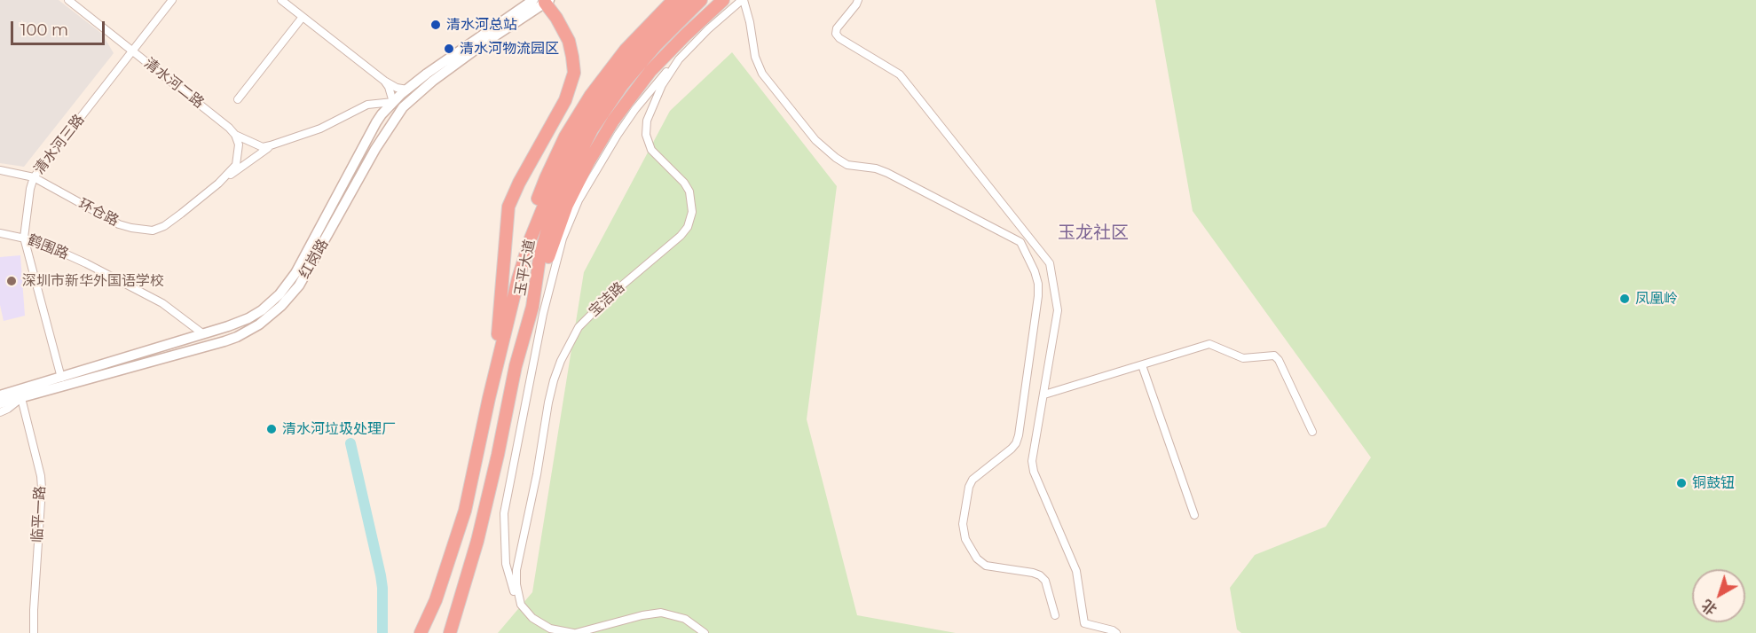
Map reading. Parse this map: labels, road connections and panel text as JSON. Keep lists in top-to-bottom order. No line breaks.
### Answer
{"streets":{"highway":["玉平大道"],"main road":["红岗路"],"street":["清水河二路","清水河三路","环仓路","鹤围路","宝洁路","临平一路"]},"crossings":[["清水河二路","清水河三路"],["清水河二路","环仓路"],["清水河三路","环仓路"],["清水河三路","鹤围路"],["清水河三路","红岗路"],["鹤围路","红岗路"],["红岗路","临平一路"]],"districts":["玉龙社区"],"places":["清水河总站","清水河物流园区","深圳市新华外国语学校","凤凰岭","清水河垃圾处理厂","铜鼓钮"],"scale_bar":"100 m","north":"bottom left"}
